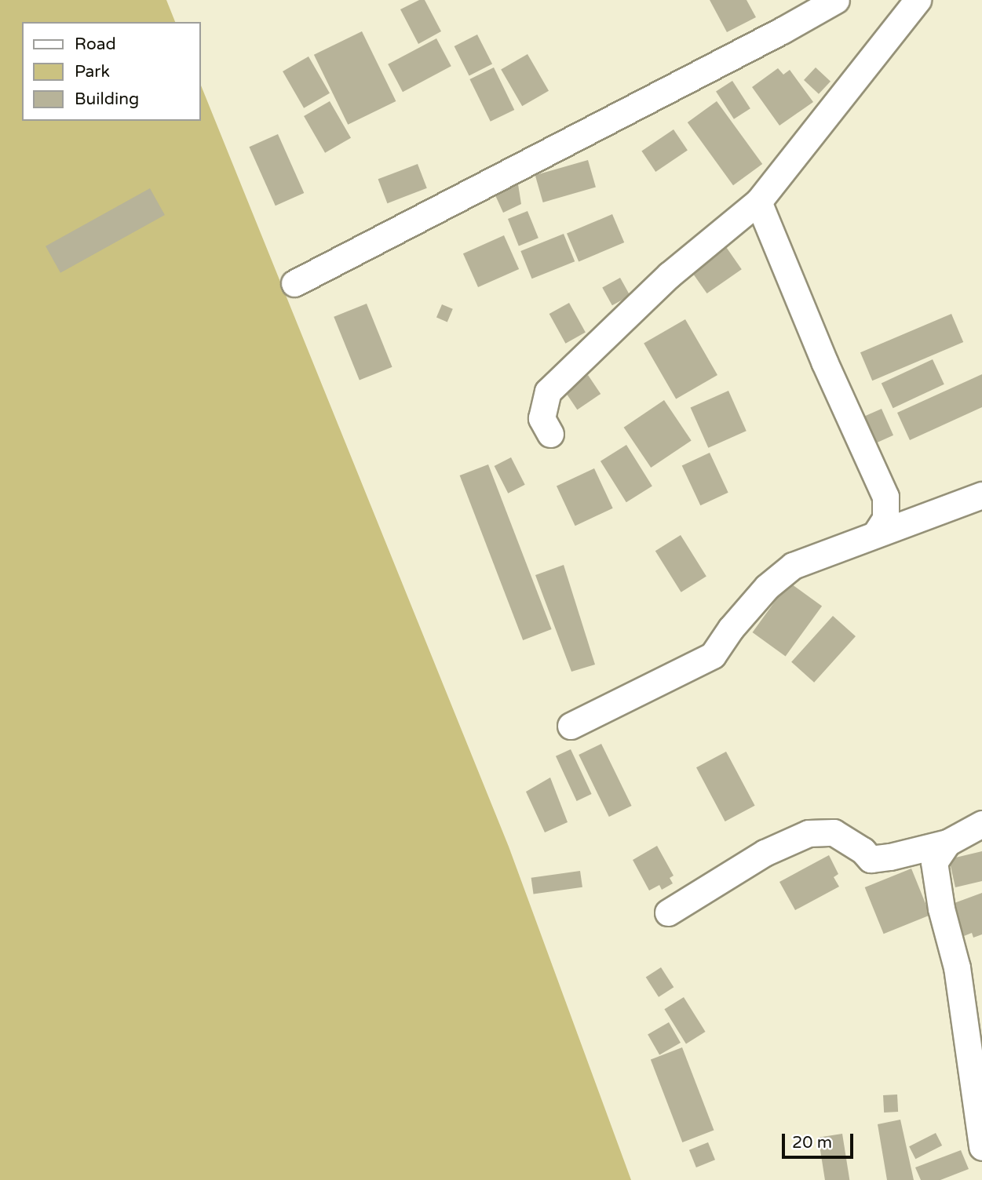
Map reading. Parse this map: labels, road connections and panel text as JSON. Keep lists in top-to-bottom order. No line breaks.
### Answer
{"legend":["Road","Park","Building"],"scale_bar":"20 m"}
